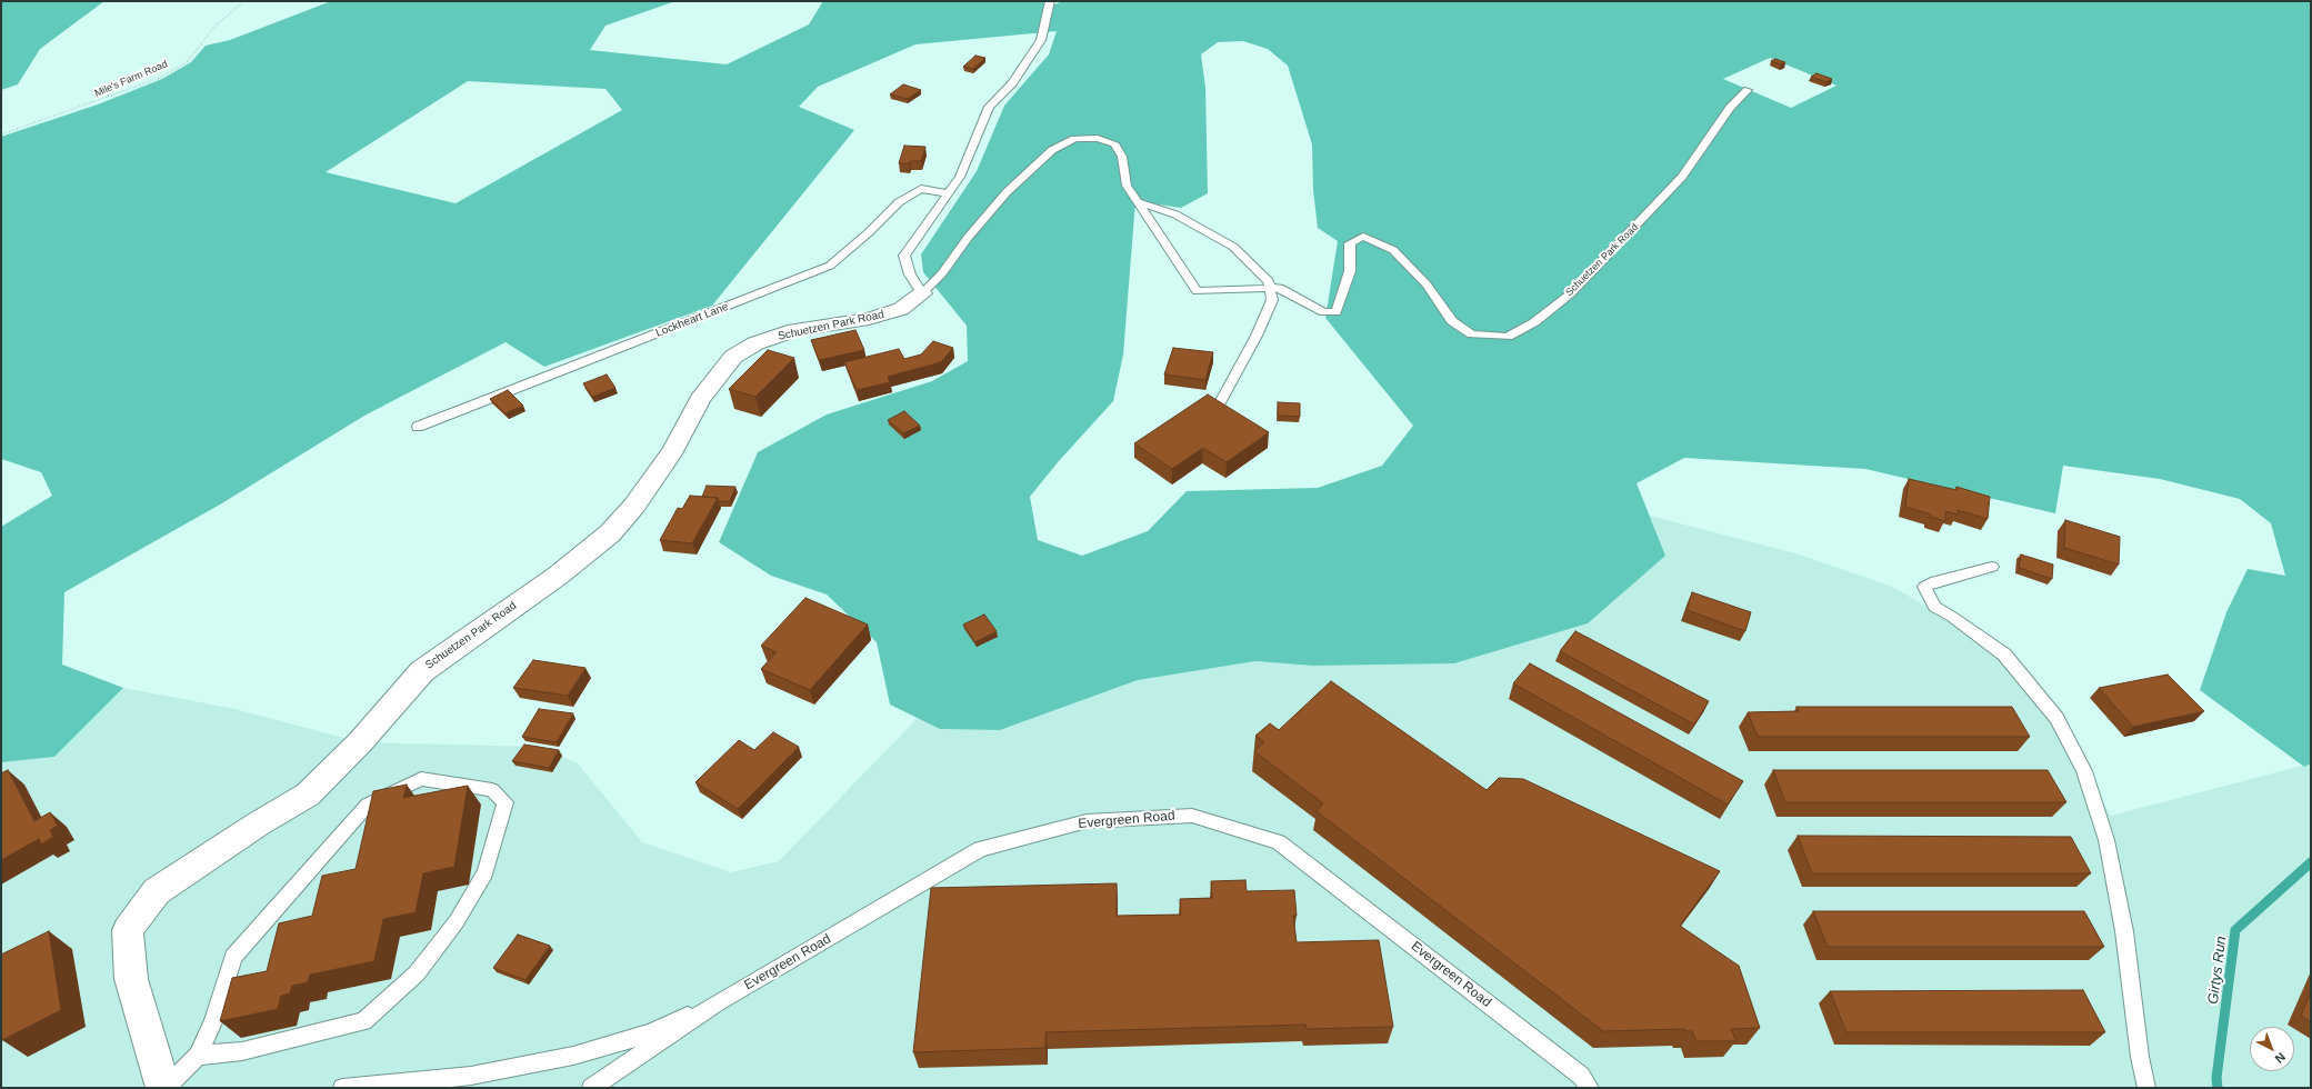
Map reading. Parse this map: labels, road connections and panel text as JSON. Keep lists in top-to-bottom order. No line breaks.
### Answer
{"streets":{"street":["Schuetzen Park Road"],"lane":["Lockheart Lane","Evergreen Road"],"path":["Mile's Farm Road"]},"water":["Girtys Run"],"north":"bottom right"}
